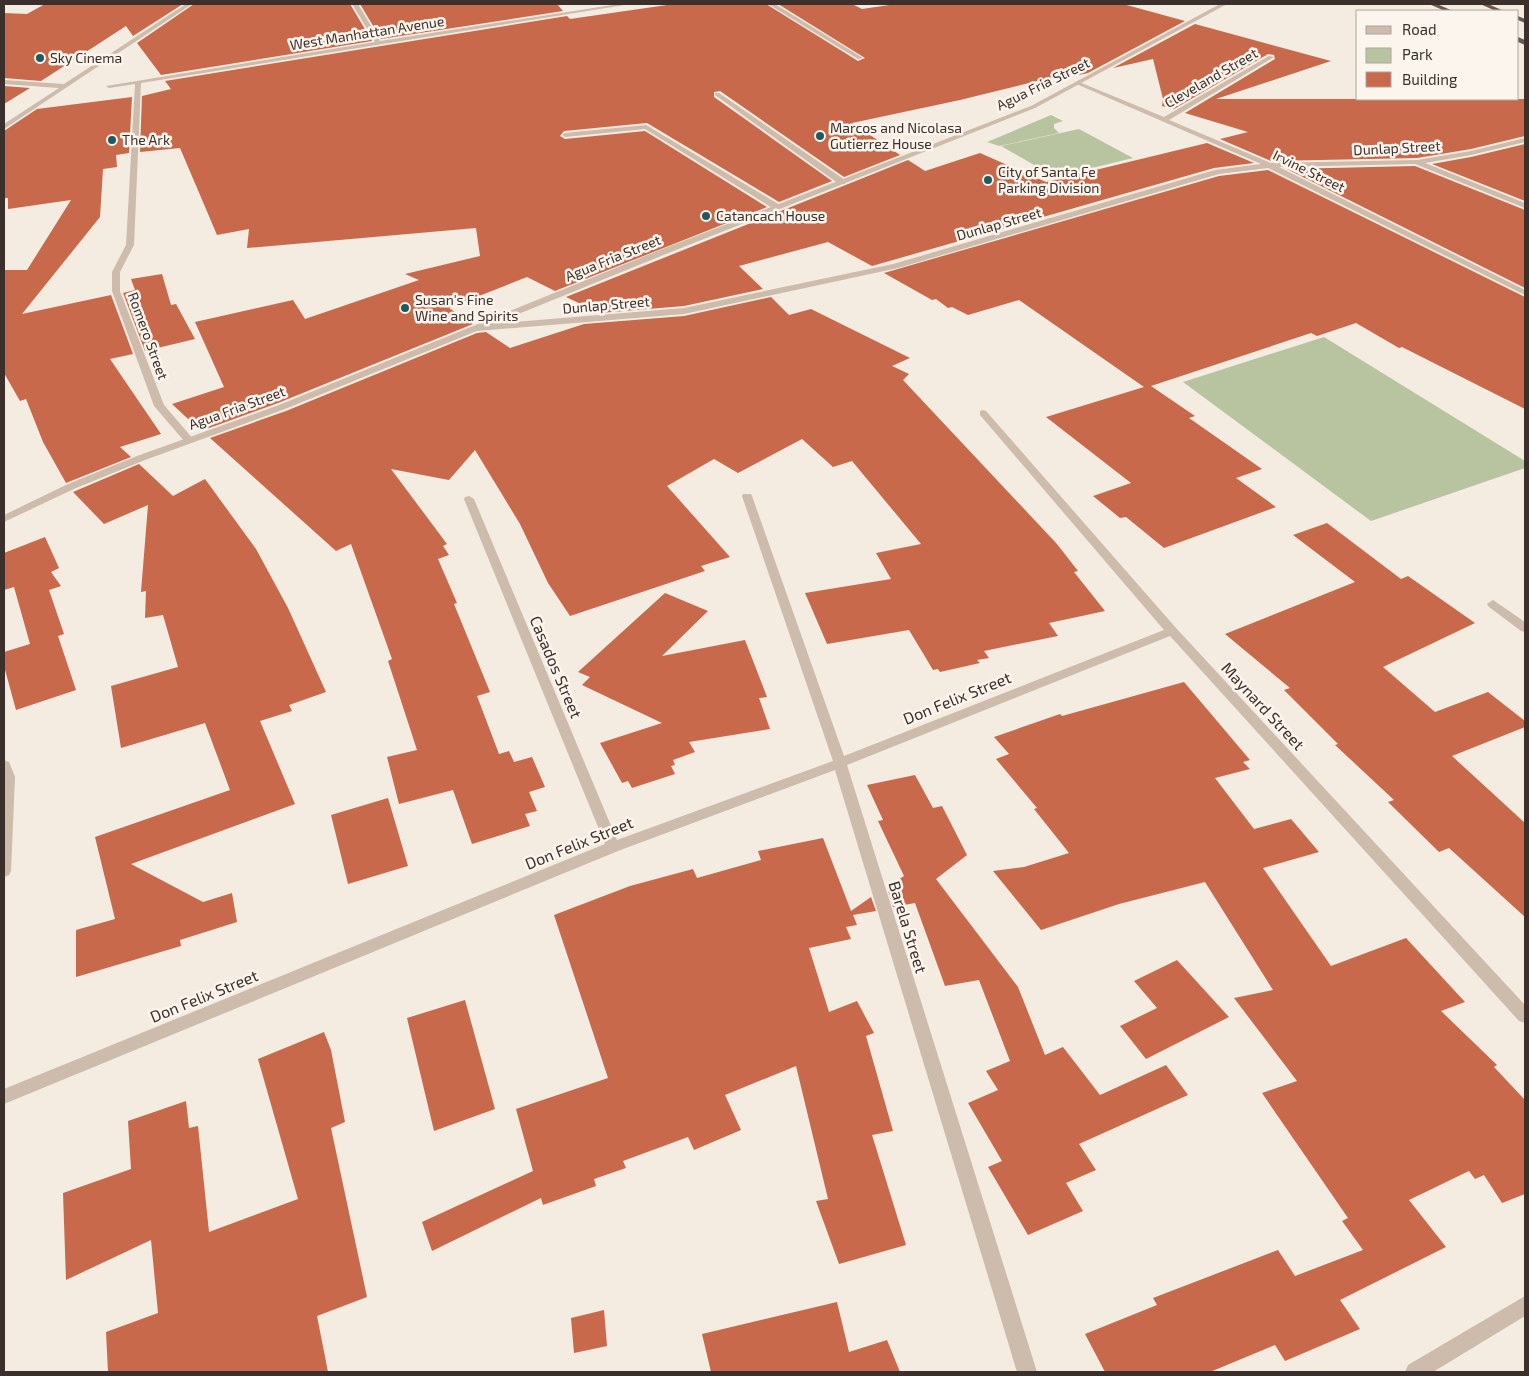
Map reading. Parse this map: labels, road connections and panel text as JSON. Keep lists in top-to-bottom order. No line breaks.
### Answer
{"streets":{"street":["West Manhattan Avenue","Cleveland Street","Agua Fria Street","Dunlap Street","Irvine Street","Romero Street","Casados Street","Don Felix Street","Maynard Street","Barela Street"]},"crossings":[["West Manhattan Avenue","Romero Street"],["Cleveland Street","Irvine Street"],["Agua Fria Street","Dunlap Street"],["Agua Fria Street","Irvine Street"],["Agua Fria Street","Romero Street"],["Dunlap Street","Irvine Street"],["Casados Street","Don Felix Street"],["Don Felix Street","Maynard Street"],["Don Felix Street","Barela Street"]],"places":["Sky Cinema","Marcos and Nicolasa Gutierrez House","The Ark","City of Santa Fe Parking Division","Catancach House","Susan's Fine Wine and Spirits"],"legend":["Road","Park","Building"]}
